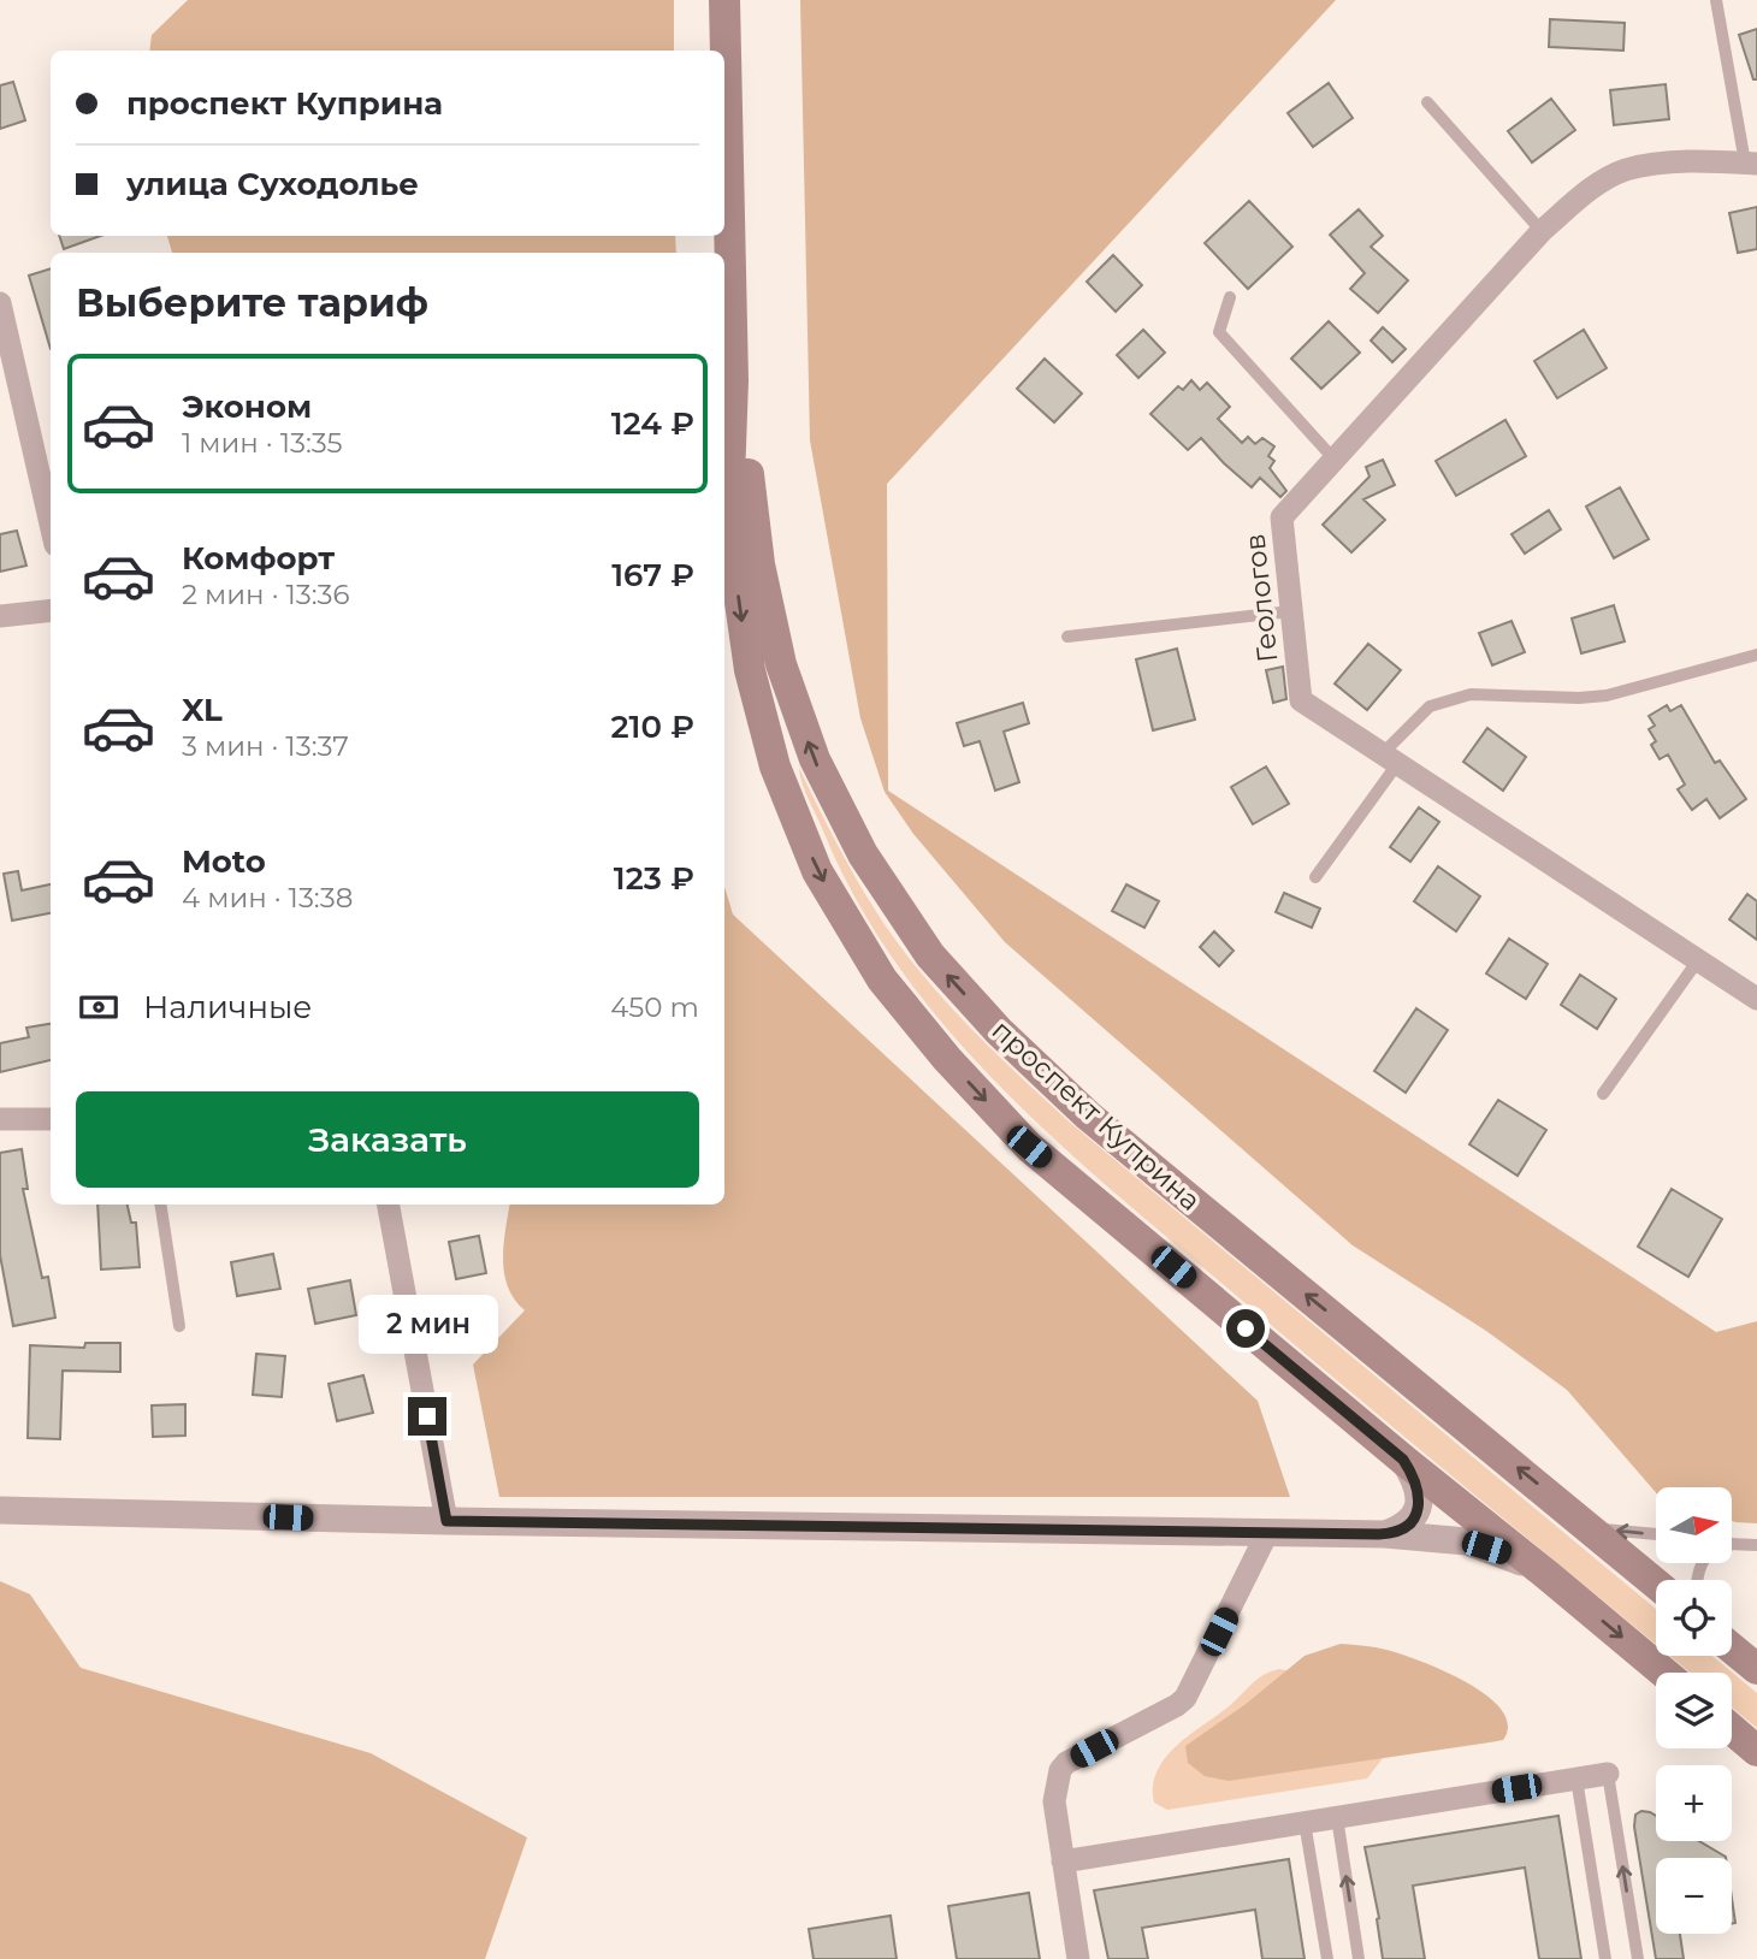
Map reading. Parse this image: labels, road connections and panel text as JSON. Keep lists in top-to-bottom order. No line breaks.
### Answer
{"streets":{"main road":["проспект Куприна"],"street":["Геологов"]},"north":"right","page":{"banner":["проспект Куприна","улица Суходолье"],"heading":"Выберите тариф","list":[{"name":"Эконом","note":"1 мин · 13:35","value":"124 ₽"},{"name":"Комфорт","note":"2 мин · 13:36","value":"167 ₽"},{"name":"XL","note":"3 мин · 13:37","value":"210 ₽"},{"name":"Moto","note":"4 мин · 13:38","value":"123 ₽"}],"pay":["Наличные","450 m"],"buttons":"Заказать","bubble":"2 мин","map_buttons":["+","−"]}}
